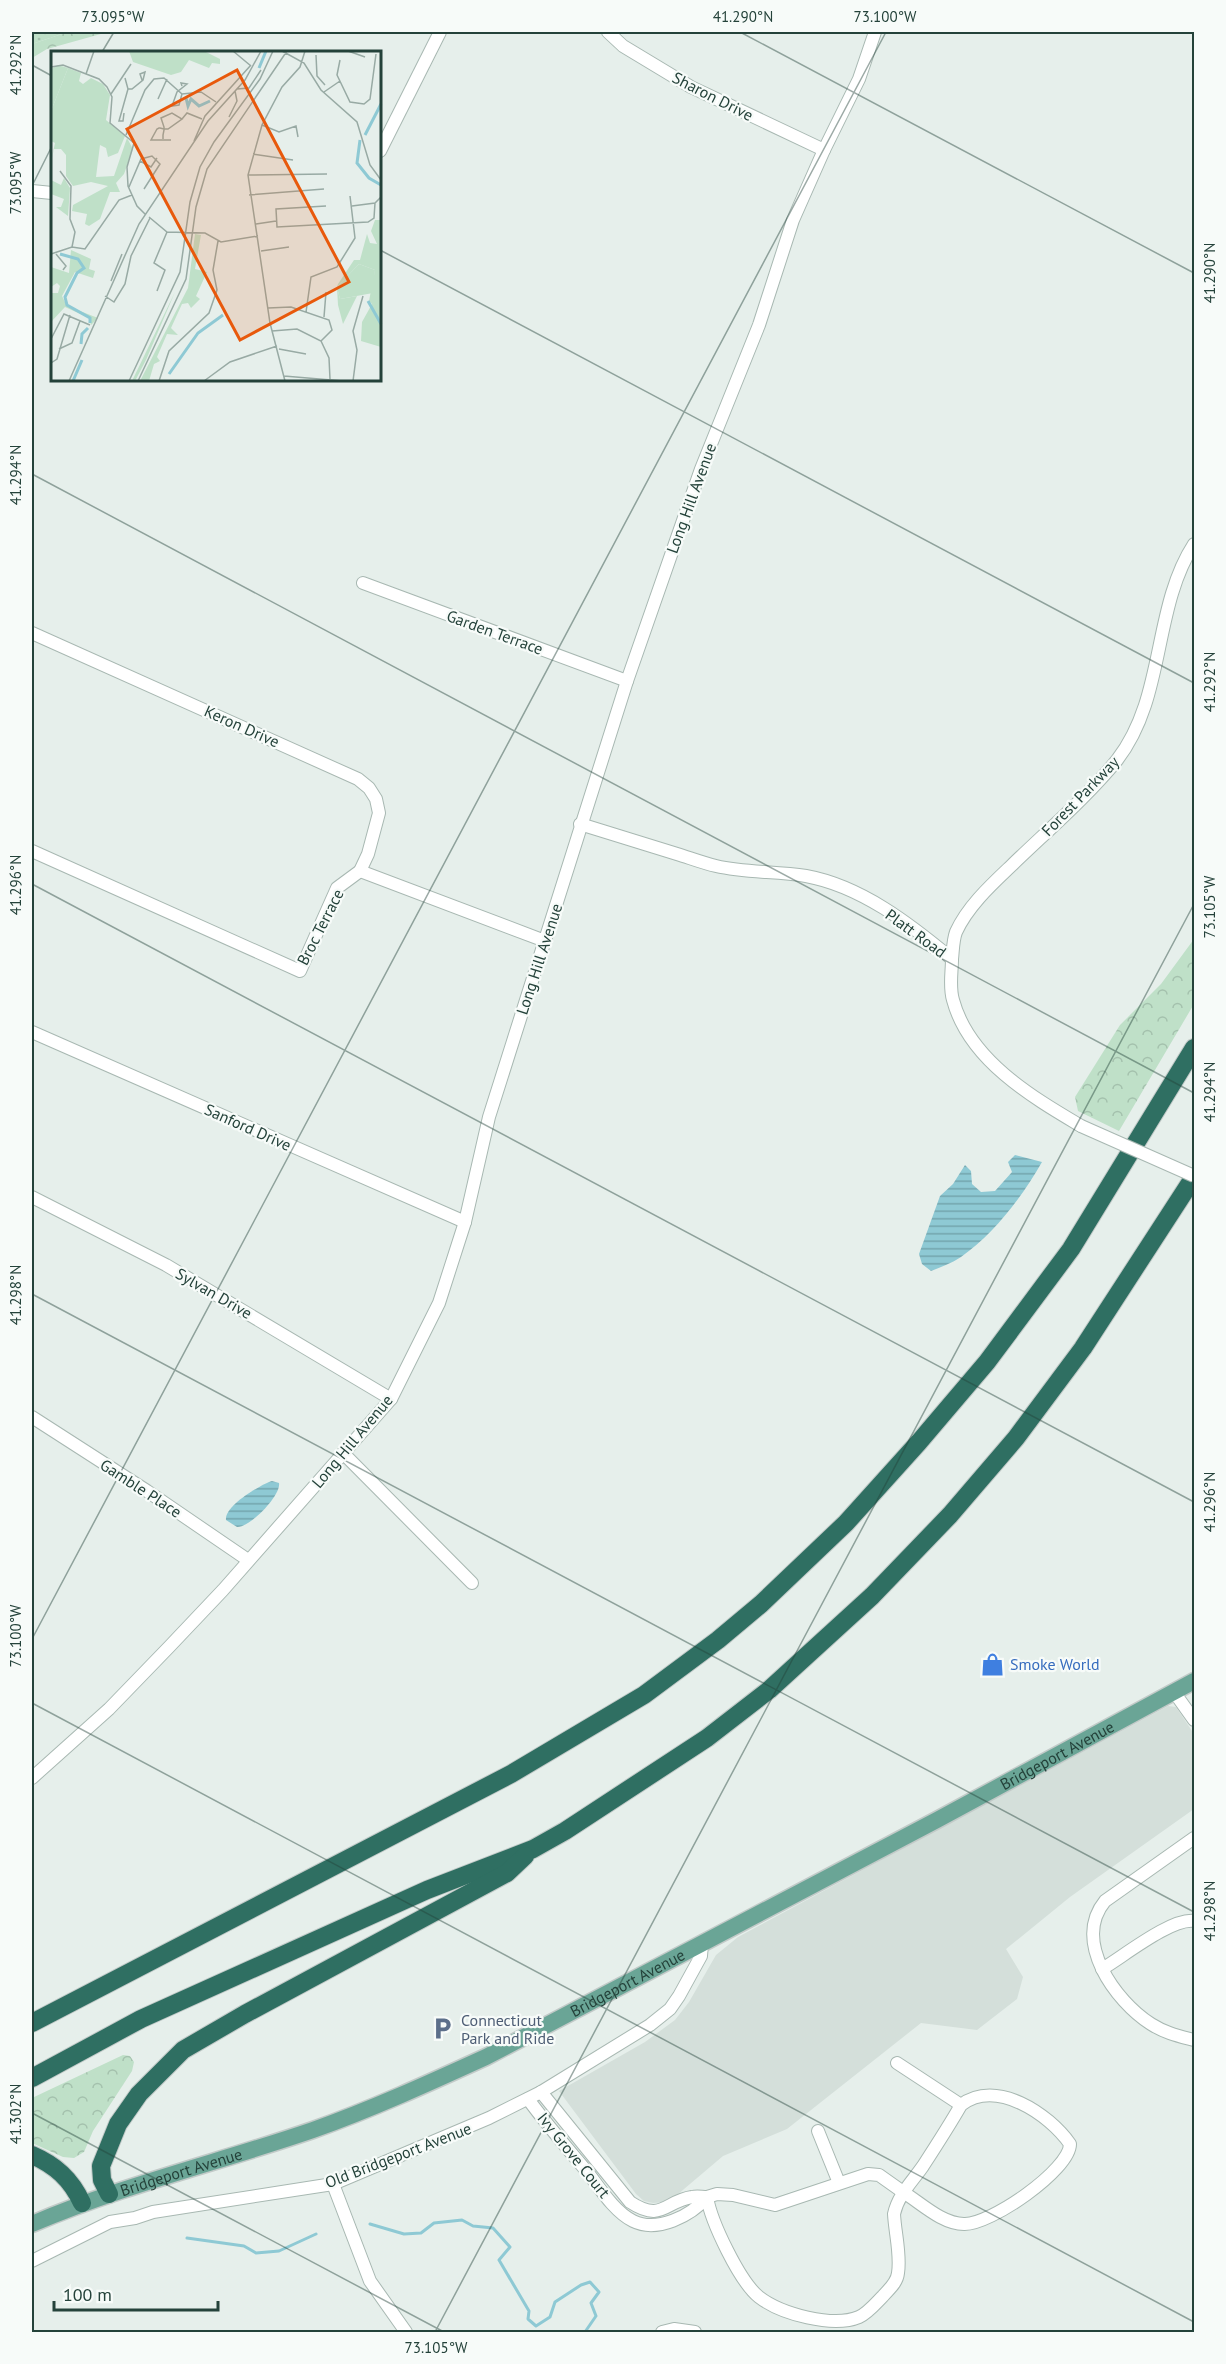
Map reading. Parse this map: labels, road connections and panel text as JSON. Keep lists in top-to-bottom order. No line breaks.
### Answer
{"streets":{"main road":["Bridgeport Avenue"],"street":["Sharon Drive","Long Hill Avenue","Garden Terrace","Keron Drive","Forest Parkway","Broc Terrace","Platt Road","Sanford Drive","Sylvan Drive","Gamble Place","Old Bridgeport Avenue","Ivy Grove Court"]},"crossings":[["Sharon Drive","Long Hill Avenue"],["Long Hill Avenue","Garden Terrace"],["Long Hill Avenue","Platt Road"],["Long Hill Avenue","Sanford Drive"],["Long Hill Avenue","Sylvan Drive"],["Long Hill Avenue","Gamble Place"],["Keron Drive","Broc Terrace"],["Forest Parkway","Platt Road"],["Bridgeport Avenue","Old Bridgeport Avenue"],["Old Bridgeport Avenue","Ivy Grove Court"]],"places":{"shop":["Smoke World"],"parking":["Connecticut Park and Ride"]},"scale_bar":"100 m","coordinates":["73.095°W","41.290°N","73.100°W","41.292°N","41.294°N","41.296°N","73.105°W","41.298°N","41.302°N"]}
